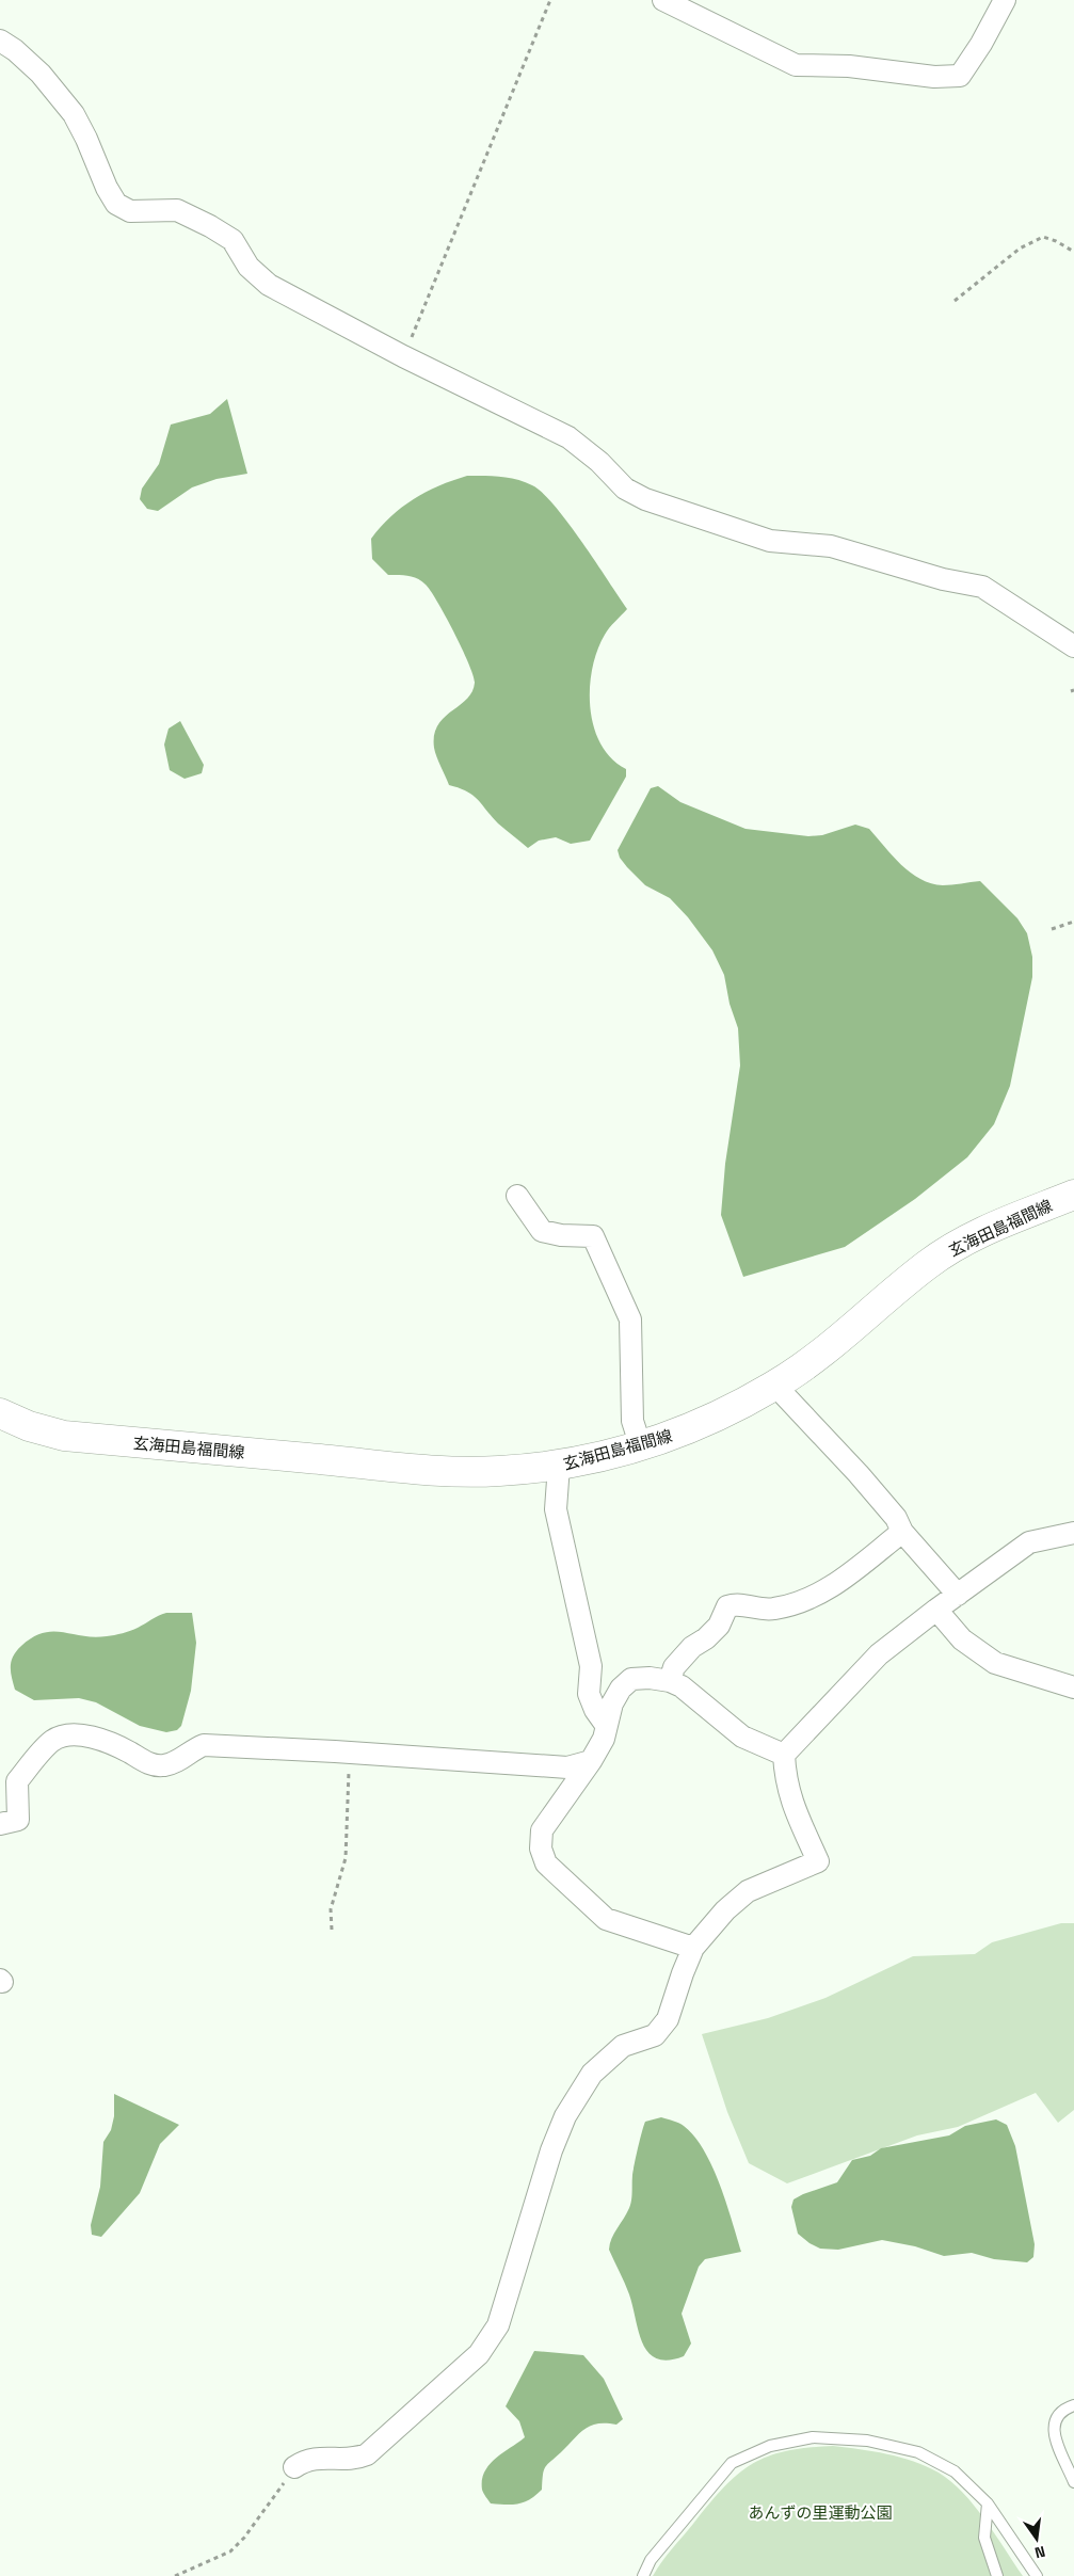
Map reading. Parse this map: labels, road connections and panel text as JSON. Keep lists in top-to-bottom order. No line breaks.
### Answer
{"streets":{"main road":["玄海田島福間線"]},"parks":["あんずの里運動公園"],"north":"bottom"}
